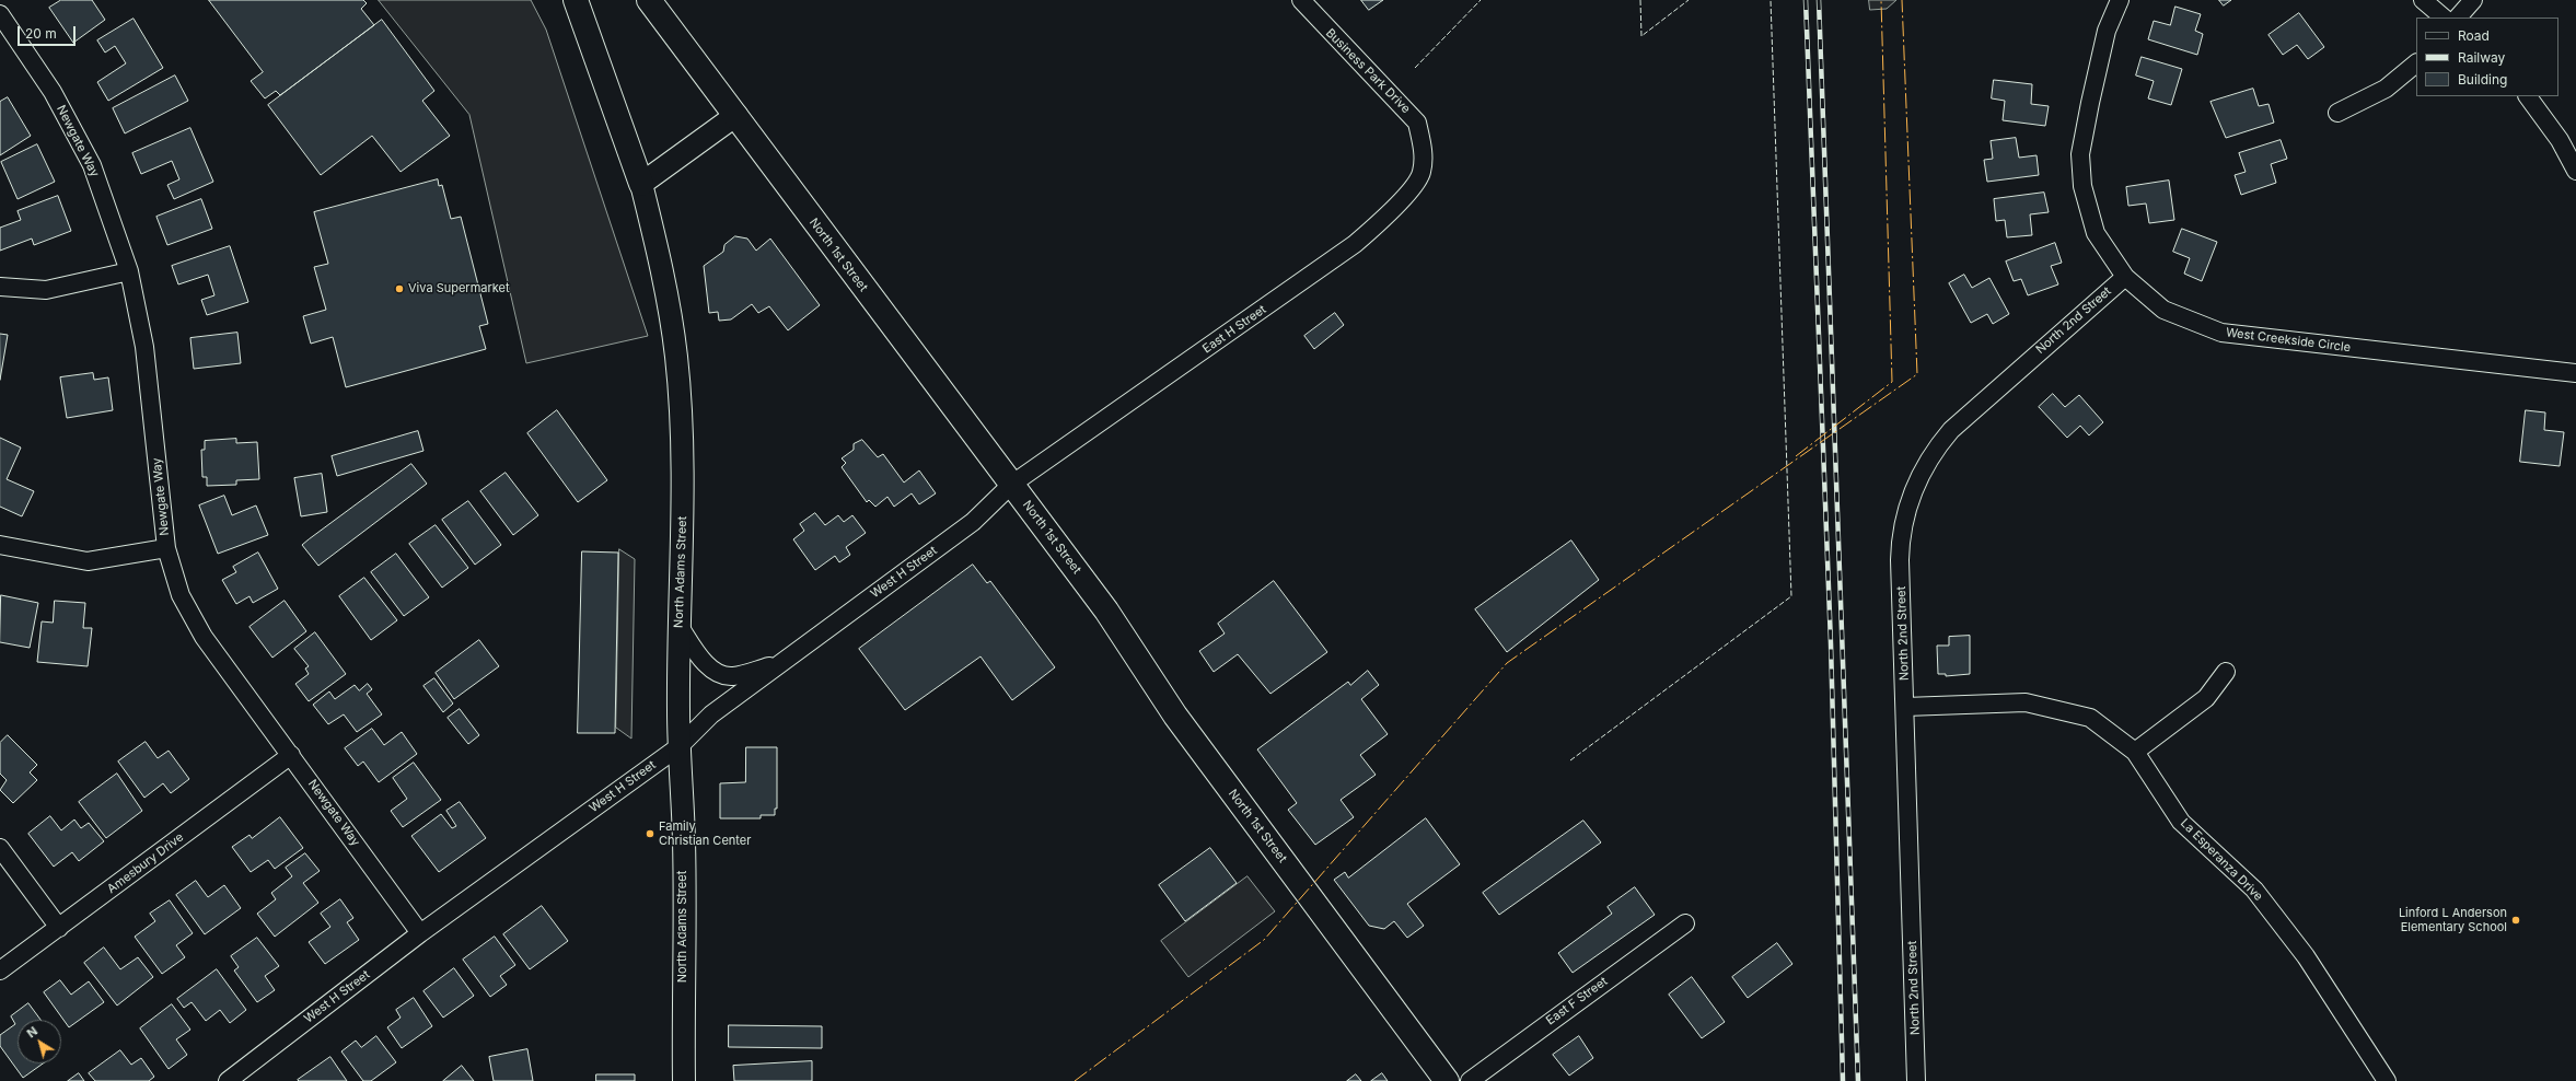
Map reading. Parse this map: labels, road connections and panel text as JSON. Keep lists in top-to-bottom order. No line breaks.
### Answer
{"streets":{"main road":["North 1st Street"],"street":["Business Park Drive","Newgate Way","North 2nd Street","East H Street","West Creekside Circle","North Adams Street","West H Street","La Esperanza Drive","Amesbury Drive","East F Street"]},"crossings":[["Business Park Drive","East H Street"],["Newgate Way","West H Street"],["Newgate Way","Amesbury Drive"],["North 1st Street","East H Street"],["North 1st Street","West H Street"],["North 2nd Street","West Creekside Circle"],["North 2nd Street","La Esperanza Drive"],["East H Street","West H Street"],["North Adams Street","West H Street"]],"places":["Viva Supermarket","Family Christian Center","Linford L Anderson Elementary School"],"legend":["Road","Railway","Building"],"scale_bar":"20 m","north":"top left"}
